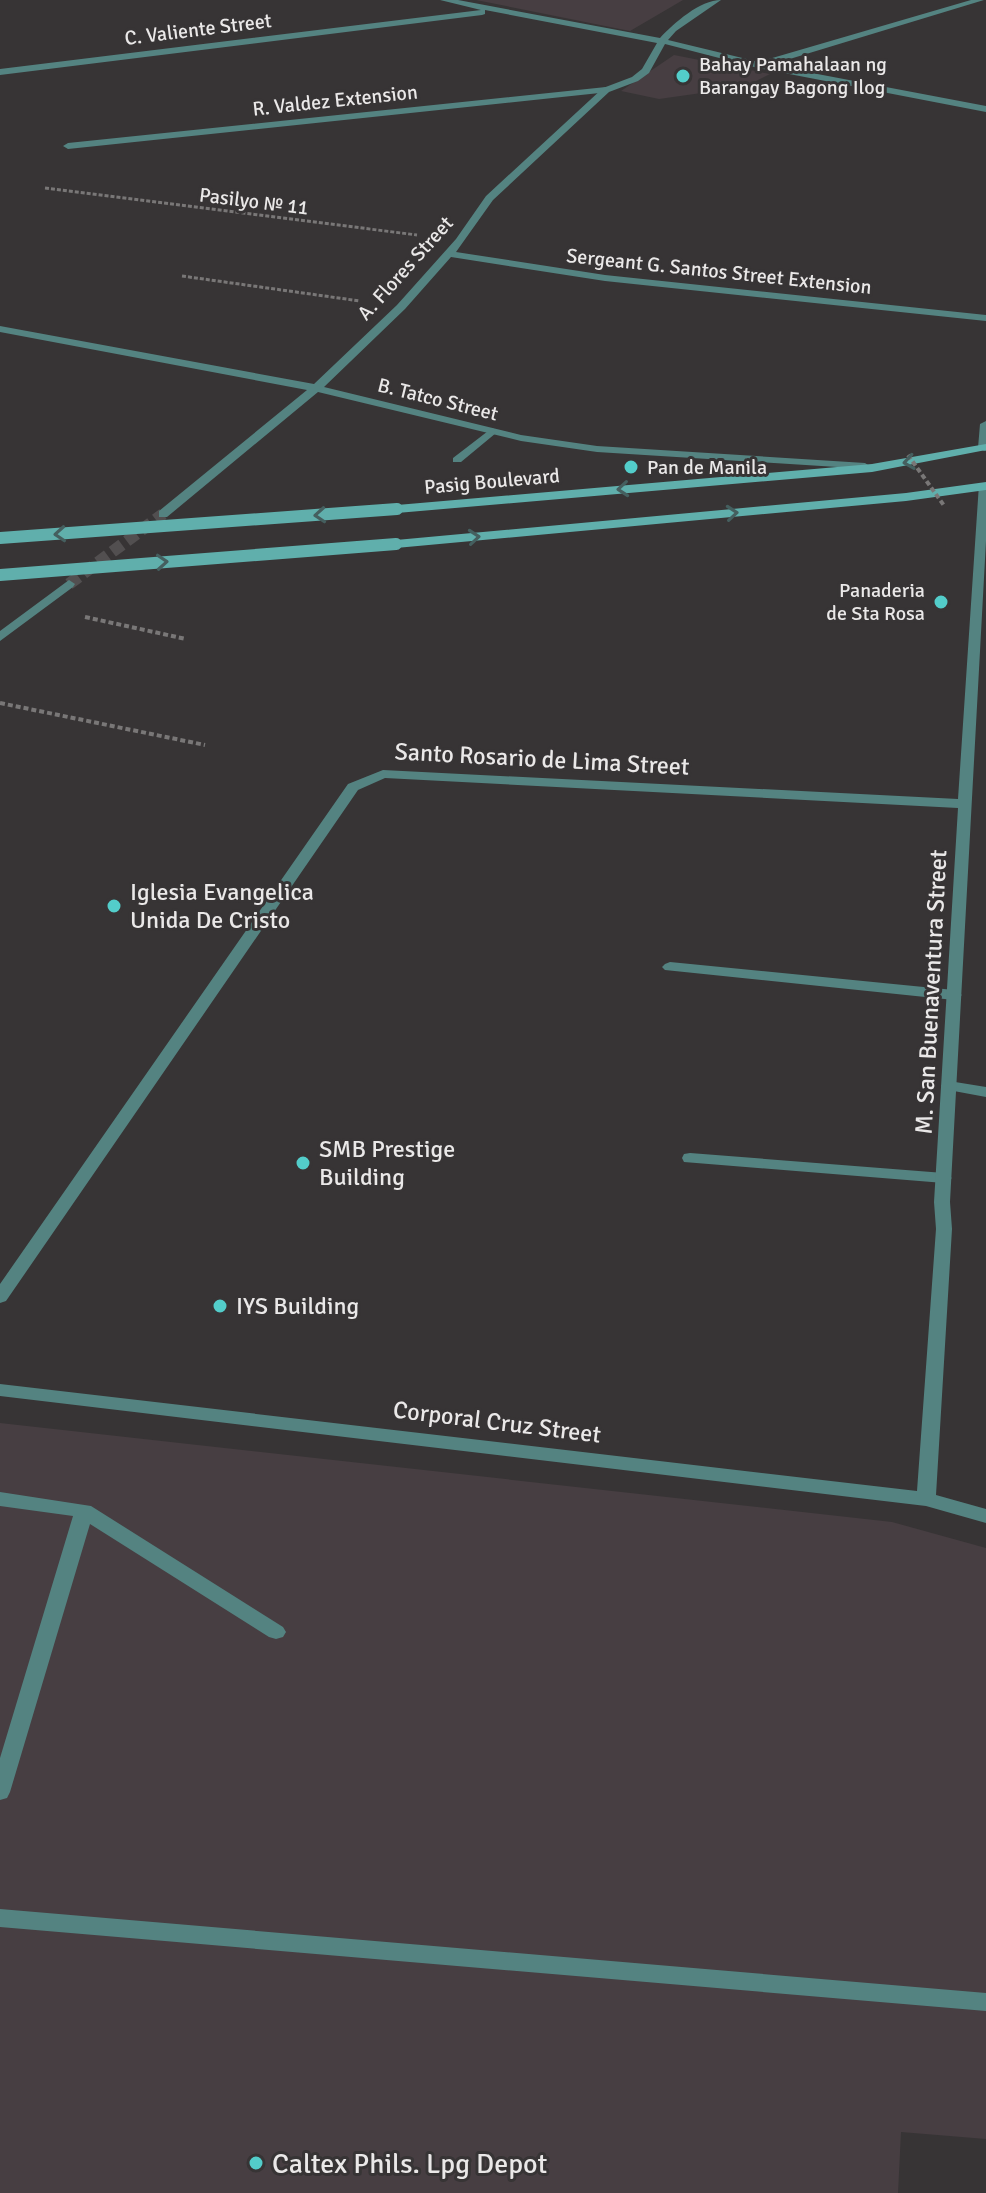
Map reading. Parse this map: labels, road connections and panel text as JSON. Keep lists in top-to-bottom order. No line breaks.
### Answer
{"streets":{"main road":["Pasig Boulevard"],"street":["C. Valiente Street","R. Valdez Extension","A. Flores Street","Sergeant G. Santos Street Extension","B. Tatco Street","Santo Rosario de Lima Street","M. San Buenaventura Street","Corporal Cruz Street"],"path":["Pasilyo № 11"]},"crossings":[["R. Valdez Extension","A. Flores Street"],["Pasilyo № 11","A. Flores Street"],["A. Flores Street","Sergeant G. Santos Street Extension"],["A. Flores Street","B. Tatco Street"],["B. Tatco Street","Pasig Boulevard"],["Santo Rosario de Lima Street","M. San Buenaventura Street"],["M. San Buenaventura Street","Corporal Cruz Street"]],"places":["Bahay Pamahalaan ng Barangay Bagong Ilog","Pan de Manila","Panaderia de Sta Rosa","Iglesia Evangelica Unida De Cristo","SMB Prestige Building","IYS Building","Caltex Phils. Lpg Depot"]}
